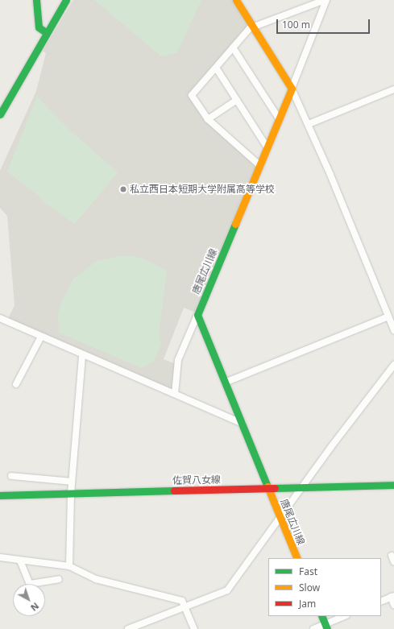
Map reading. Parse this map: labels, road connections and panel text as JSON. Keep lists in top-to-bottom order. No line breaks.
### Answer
{"streets":{"main road":["唐尾広川線","佐賀八女線"]},"crossings":[["唐尾広川線","佐賀八女線"]],"places":["私立西日本短期大学附属高等学校"],"legend":["Fast","Slow","Jam"],"scale_bar":"100 m","north":"bottom right"}
